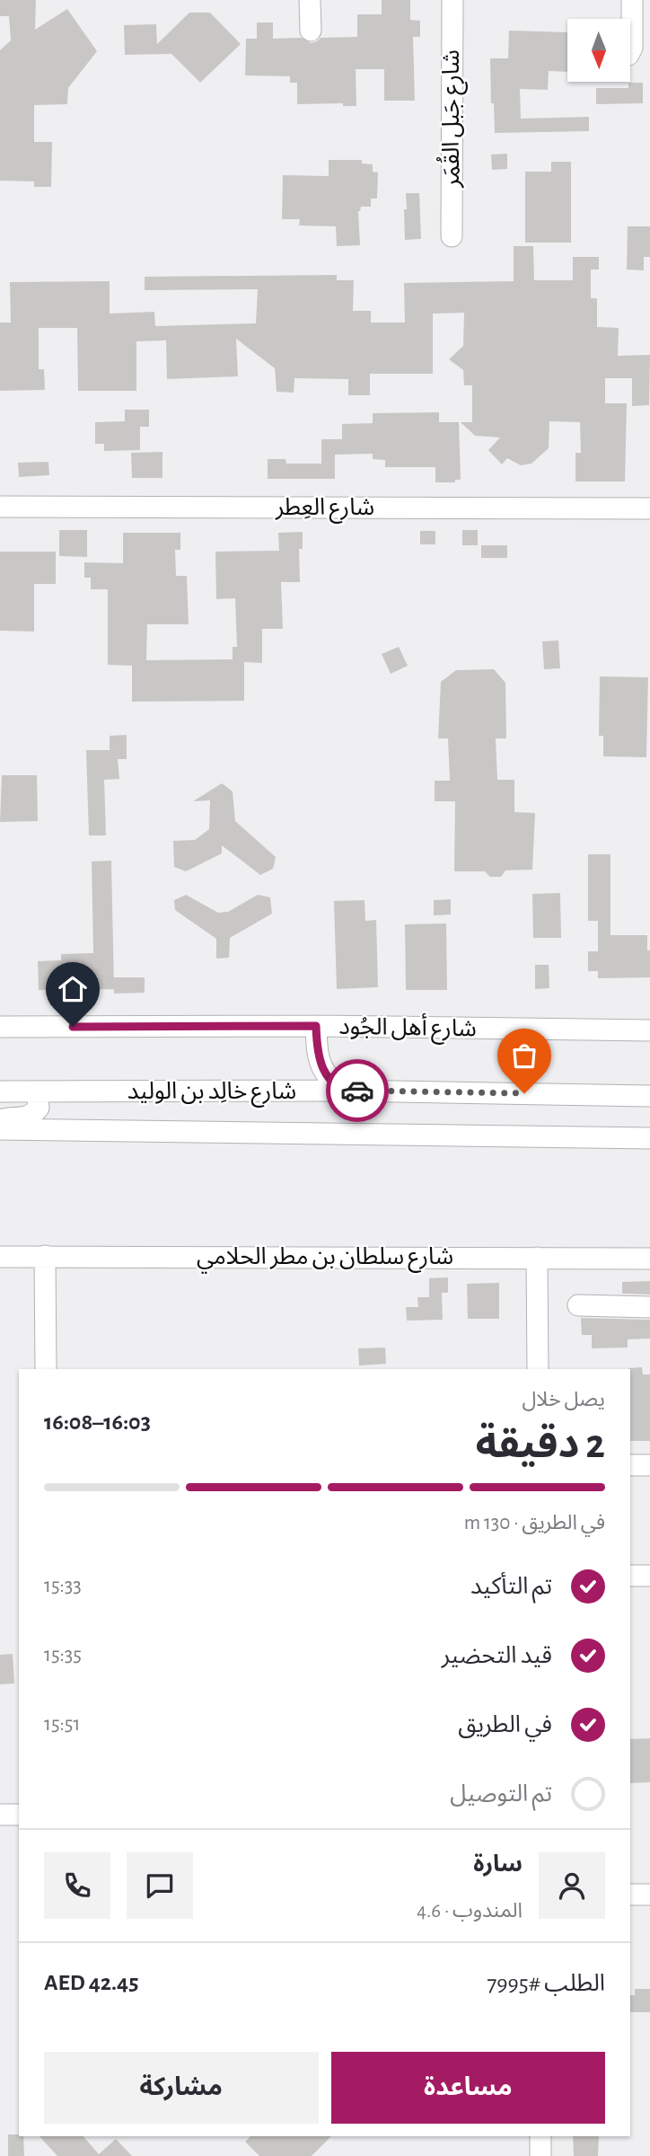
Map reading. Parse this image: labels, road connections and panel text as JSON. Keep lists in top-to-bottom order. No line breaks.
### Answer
{"streets":{"street":["شارع جَبل القُمَر","شارع العِطر","شارع أهل الجُود","شارع خالِد بن الوليد","شارع سلطان بن مطر الحلامي"]},"crossings":[["شارع أهل الجُود","شارع خالِد بن الوليد"]],"north":"bottom","page":{"heading":["2 دقيقة","يصل خلال","16:03–16:08"],"panel":["سارة","المندوب · 4.6","الطلب #7995","AED 42.45"],"bar":"في الطريق · 130 m","list":[["تم التأكيد","15:33"],["قيد التحضير","15:35"],["في الطريق","15:51"],"تم التوصيل"],"buttons":["مساعدة","مشاركة"]}}
